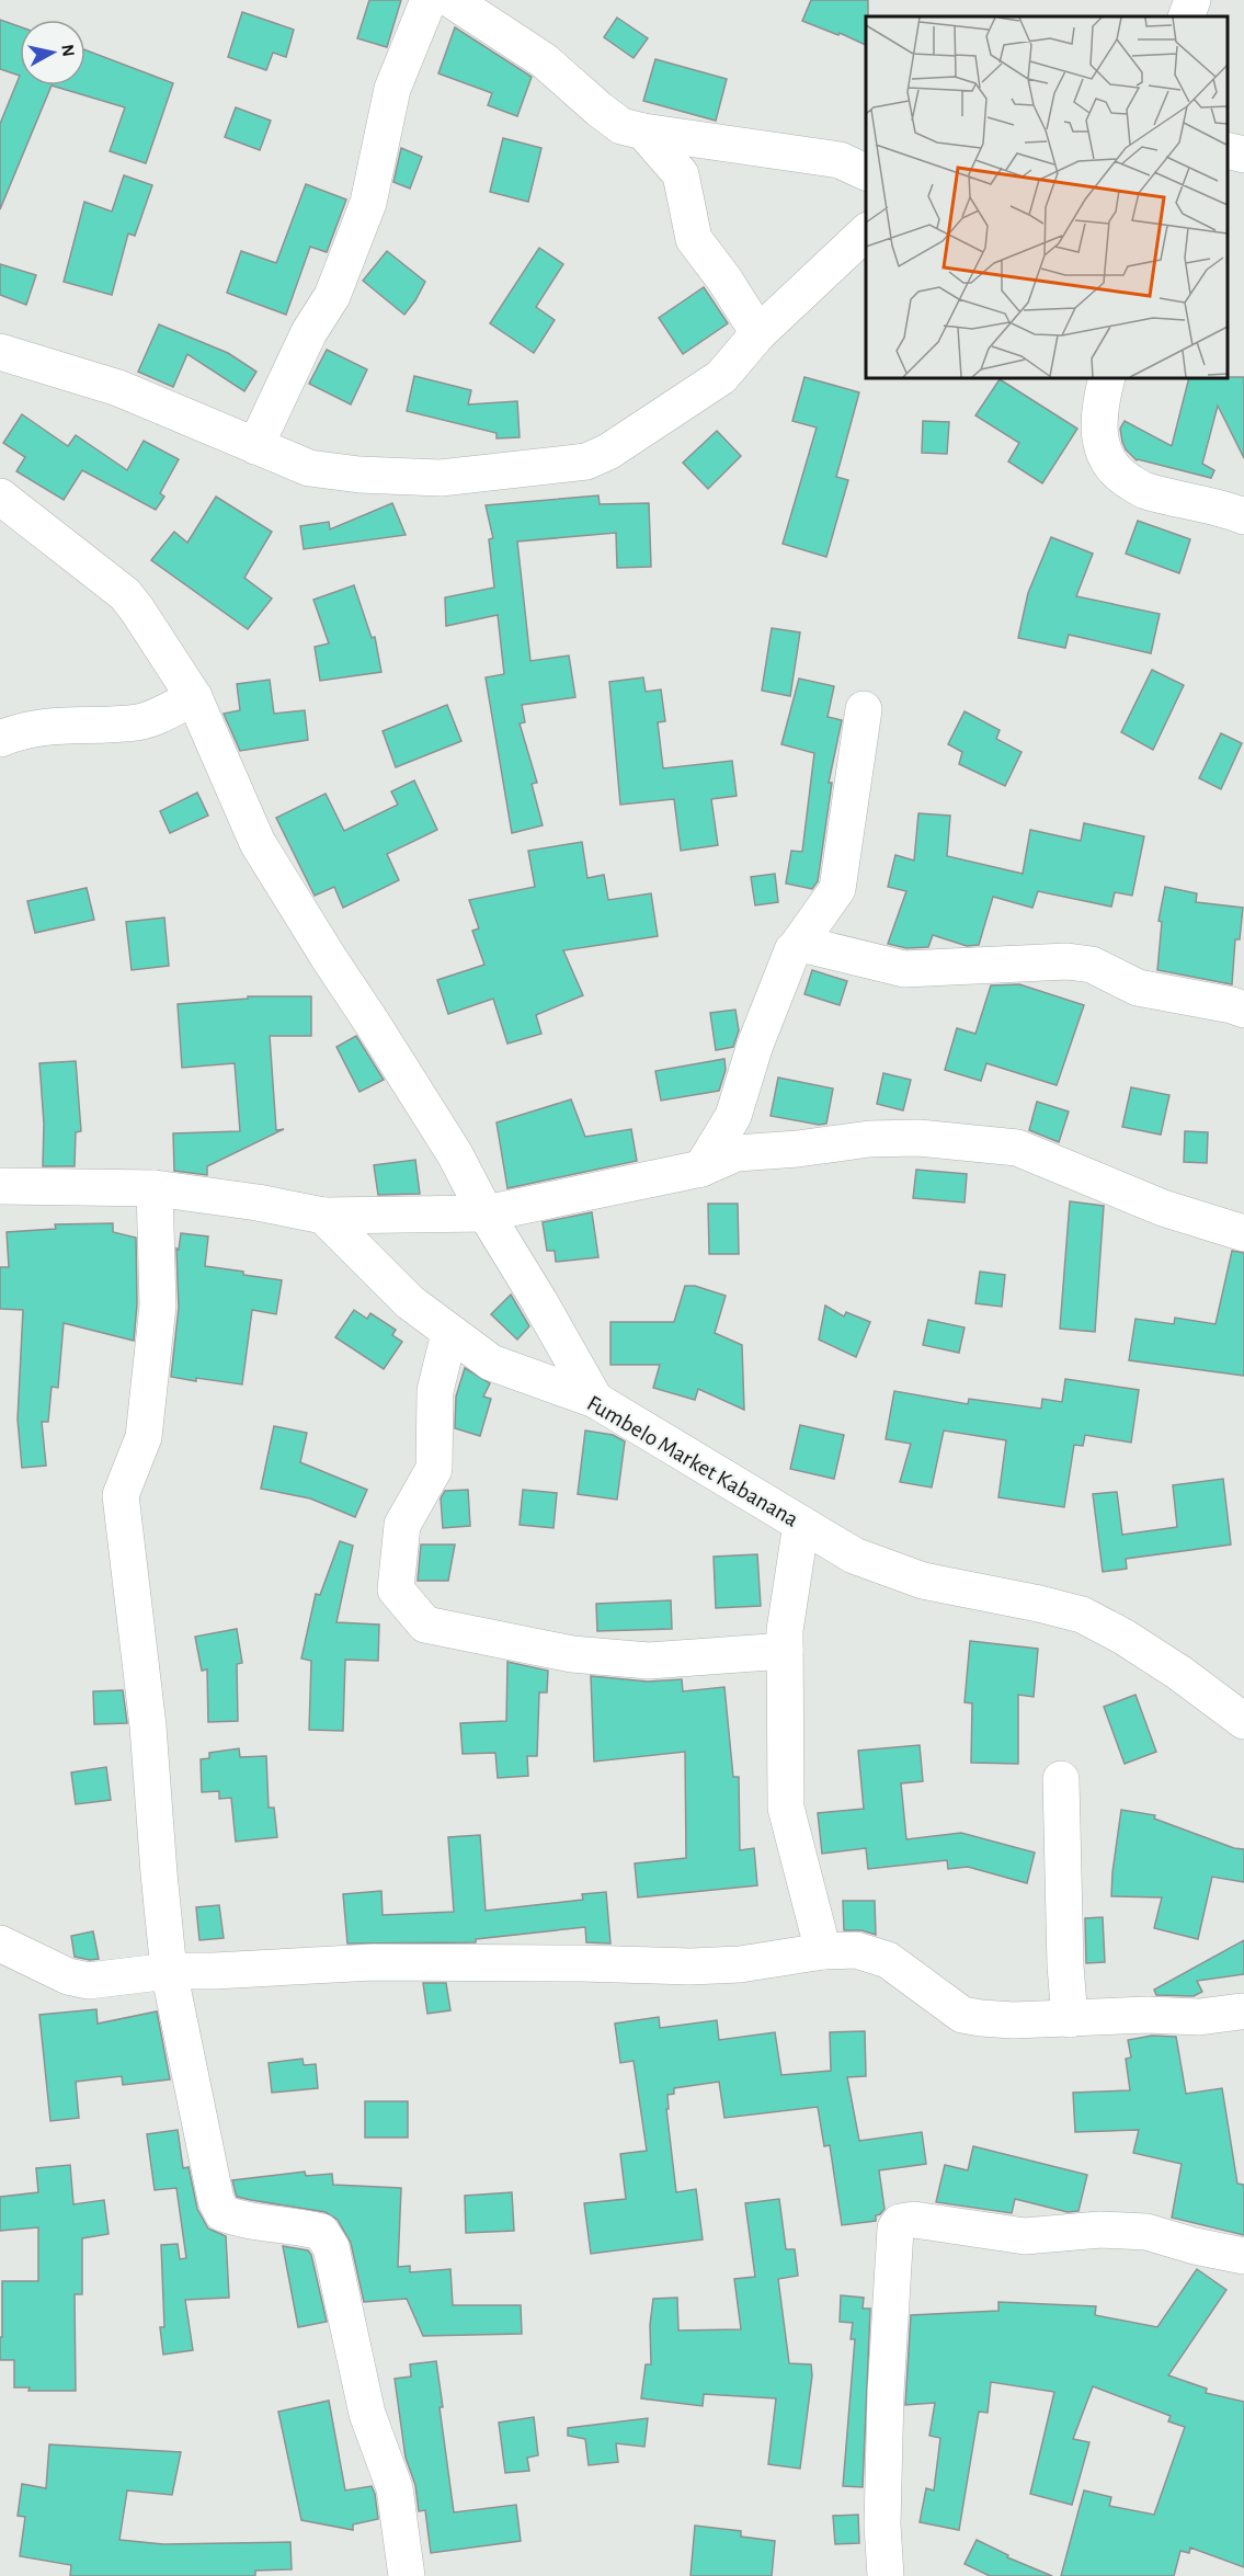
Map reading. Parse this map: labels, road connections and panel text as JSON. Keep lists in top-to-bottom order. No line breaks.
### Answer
{"streets":{"street":["Fumbelo Market Kabanana"]},"north":"right"}
